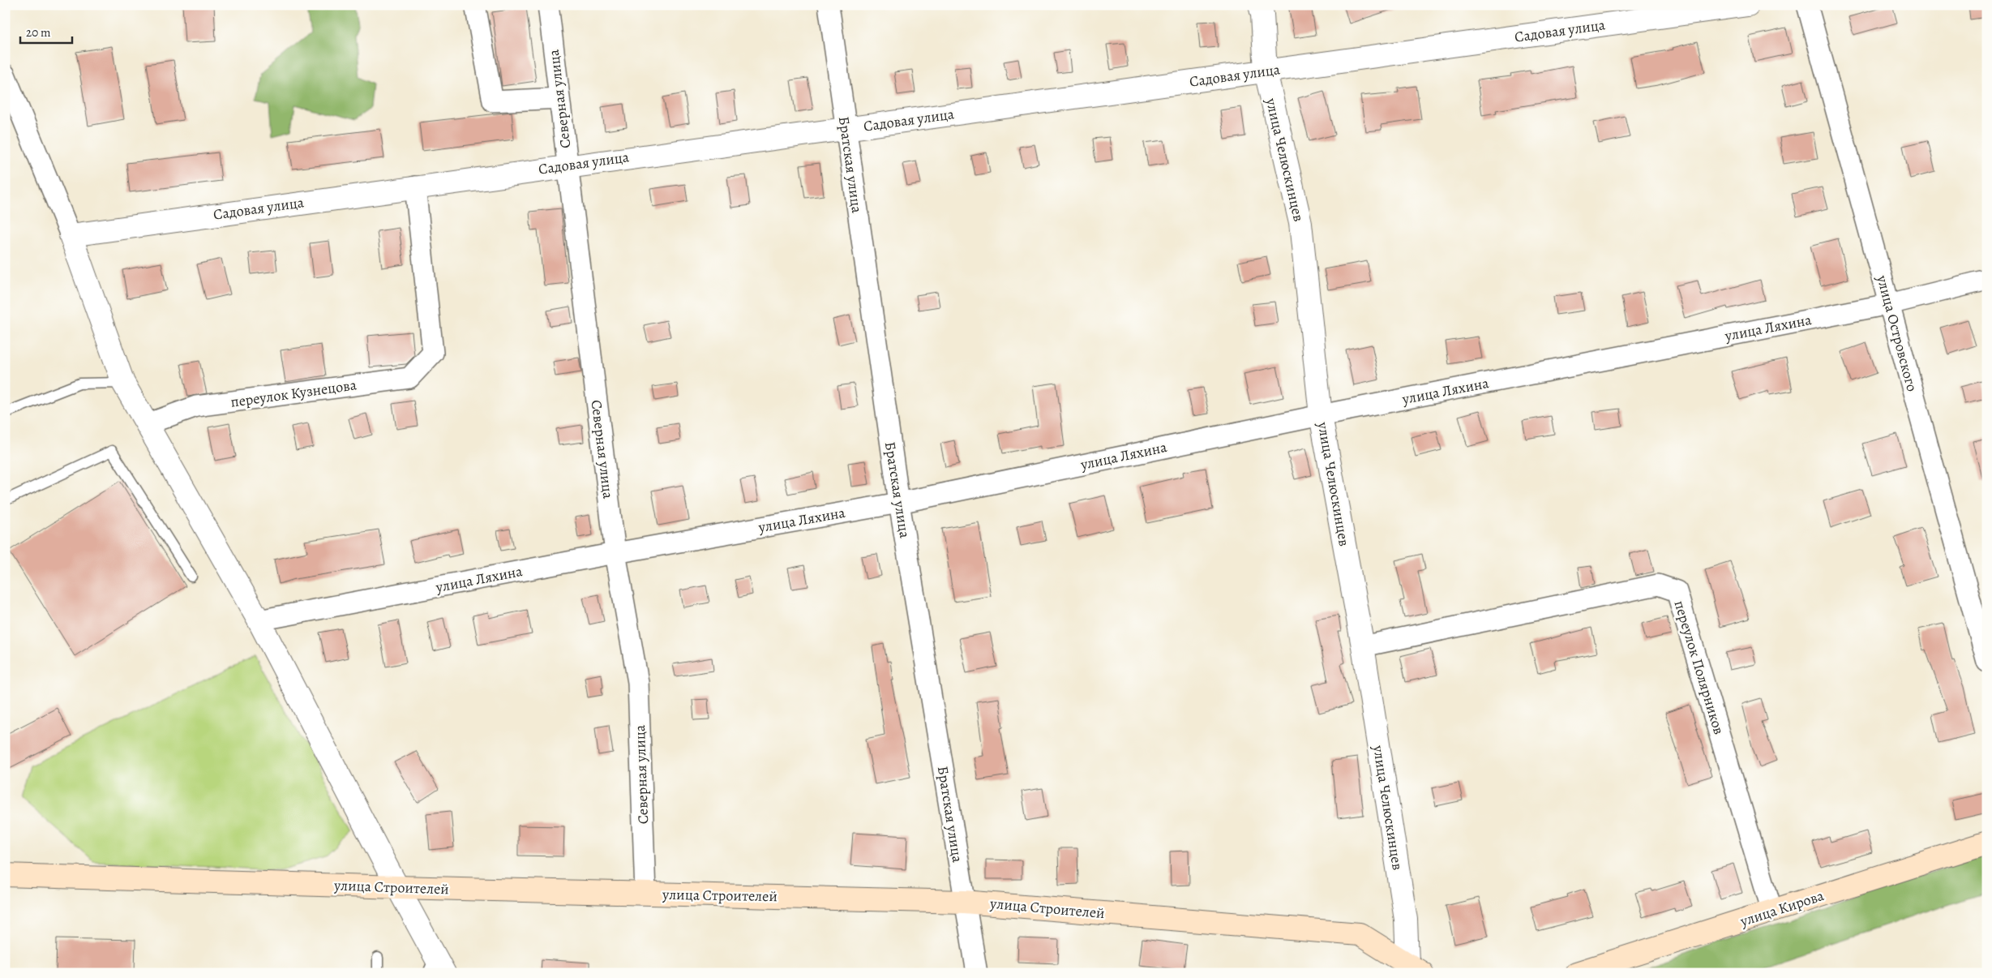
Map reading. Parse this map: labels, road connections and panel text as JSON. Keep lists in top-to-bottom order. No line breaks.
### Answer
{"streets":{"main road":["улица Строителей","улица Кирова"],"street":["Садовая улица","Северная улица","улица Челюскинцев","Братская улица","улица Ляхина","улица Островского","переулок Кузнецова","переулок Полярников"]},"crossings":[["Садовая улица","Северная улица"],["Садовая улица","улица Челюскинцев"],["Садовая улица","Братская улица"],["Садовая улица","переулок Кузнецова"],["Северная улица","улица Ляхина"],["Северная улица","улица Строителей"],["улица Челюскинцев","улица Ляхина"],["улица Челюскинцев","переулок Полярников"],["улица Челюскинцев","улица Строителей"],["Братская улица","улица Ляхина"],["Братская улица","улица Строителей"],["улица Ляхина","улица Островского"],["переулок Полярников","улица Кирова"]],"scale_bar":"20 m"}
